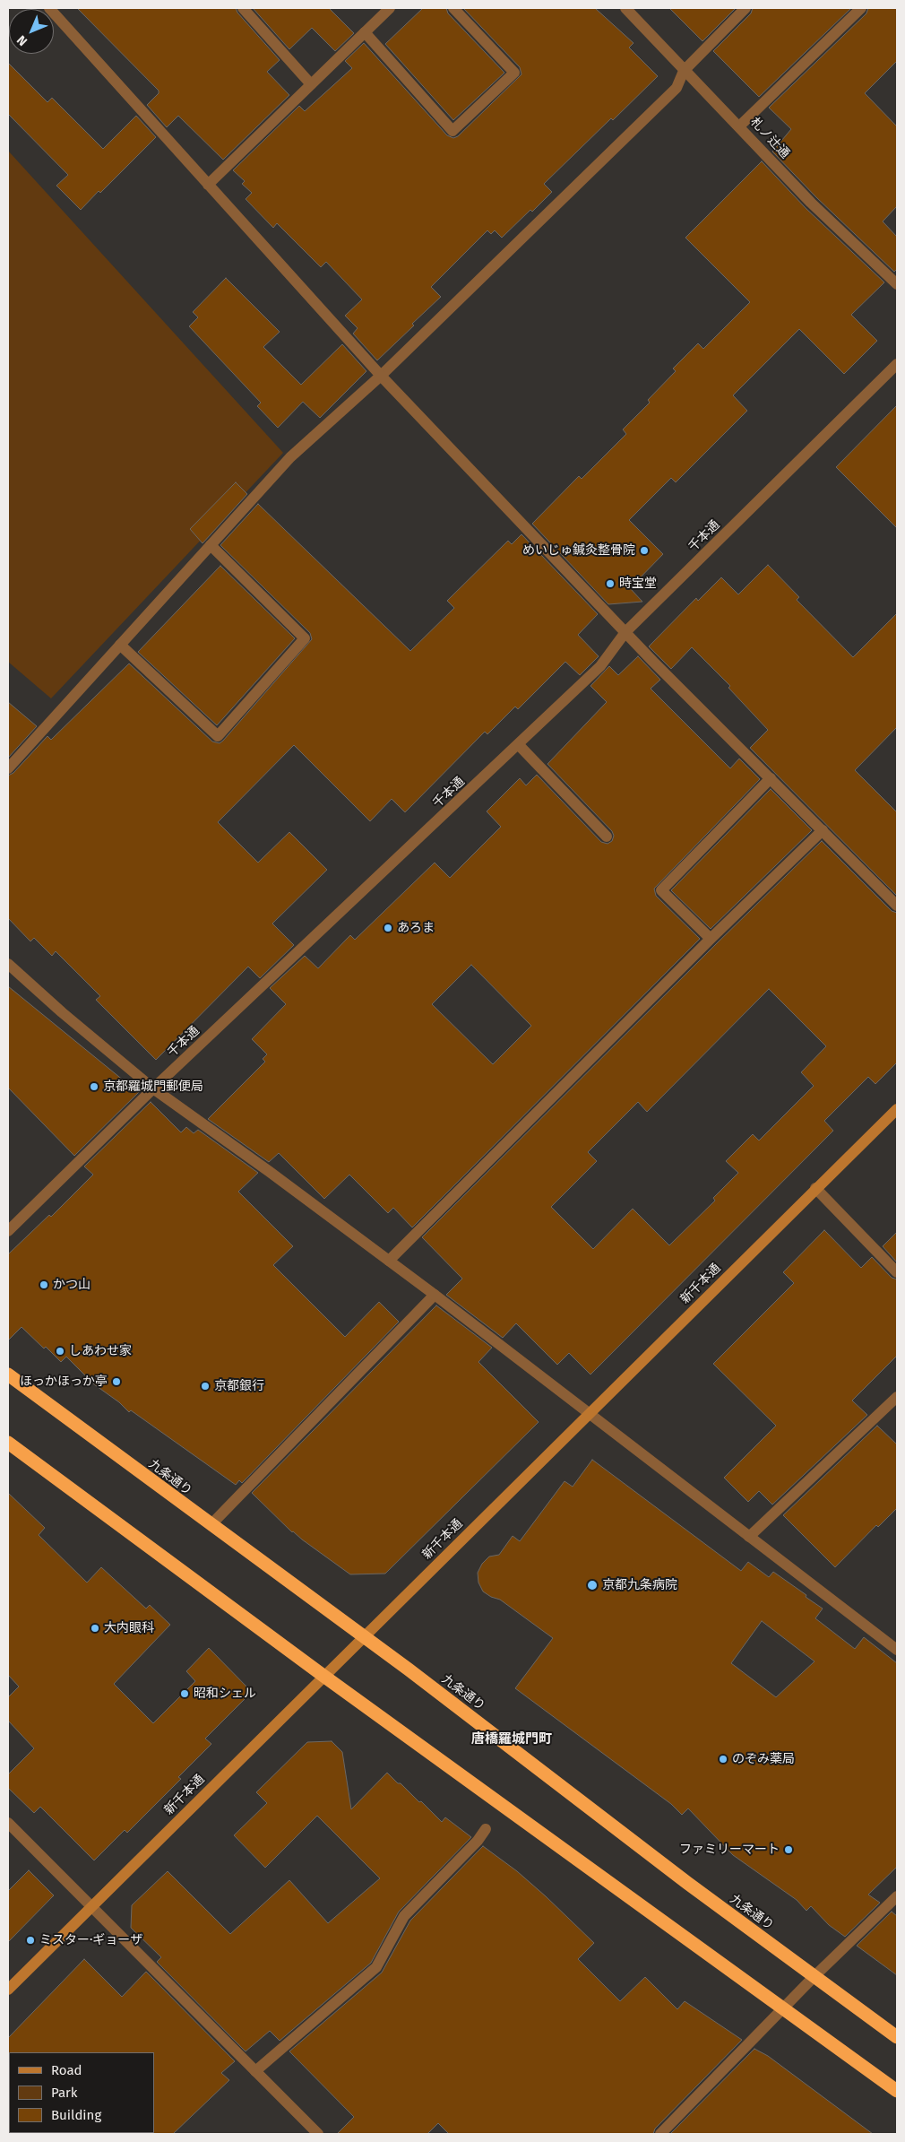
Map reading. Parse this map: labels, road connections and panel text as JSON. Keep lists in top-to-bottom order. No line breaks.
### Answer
{"streets":{"highway":["九条通り"],"street":["札ノ辻通","千本通","新千本通"]},"crossings":[["新千本通","九条通り"]],"districts":["唐橋羅城門町"],"places":["めいじゅ鍼灸整骨院","時宝堂","あろま","京都羅城門郵便局","かつ山","しあわせ家","ほっかほっか亭","京都銀行","京都九条病院","大内眼科","昭和シェル","のぞみ薬局","ファミリーマート","ミスター·ギョーザ"],"legend":["Road","Park","Building"],"north":"bottom left"}
